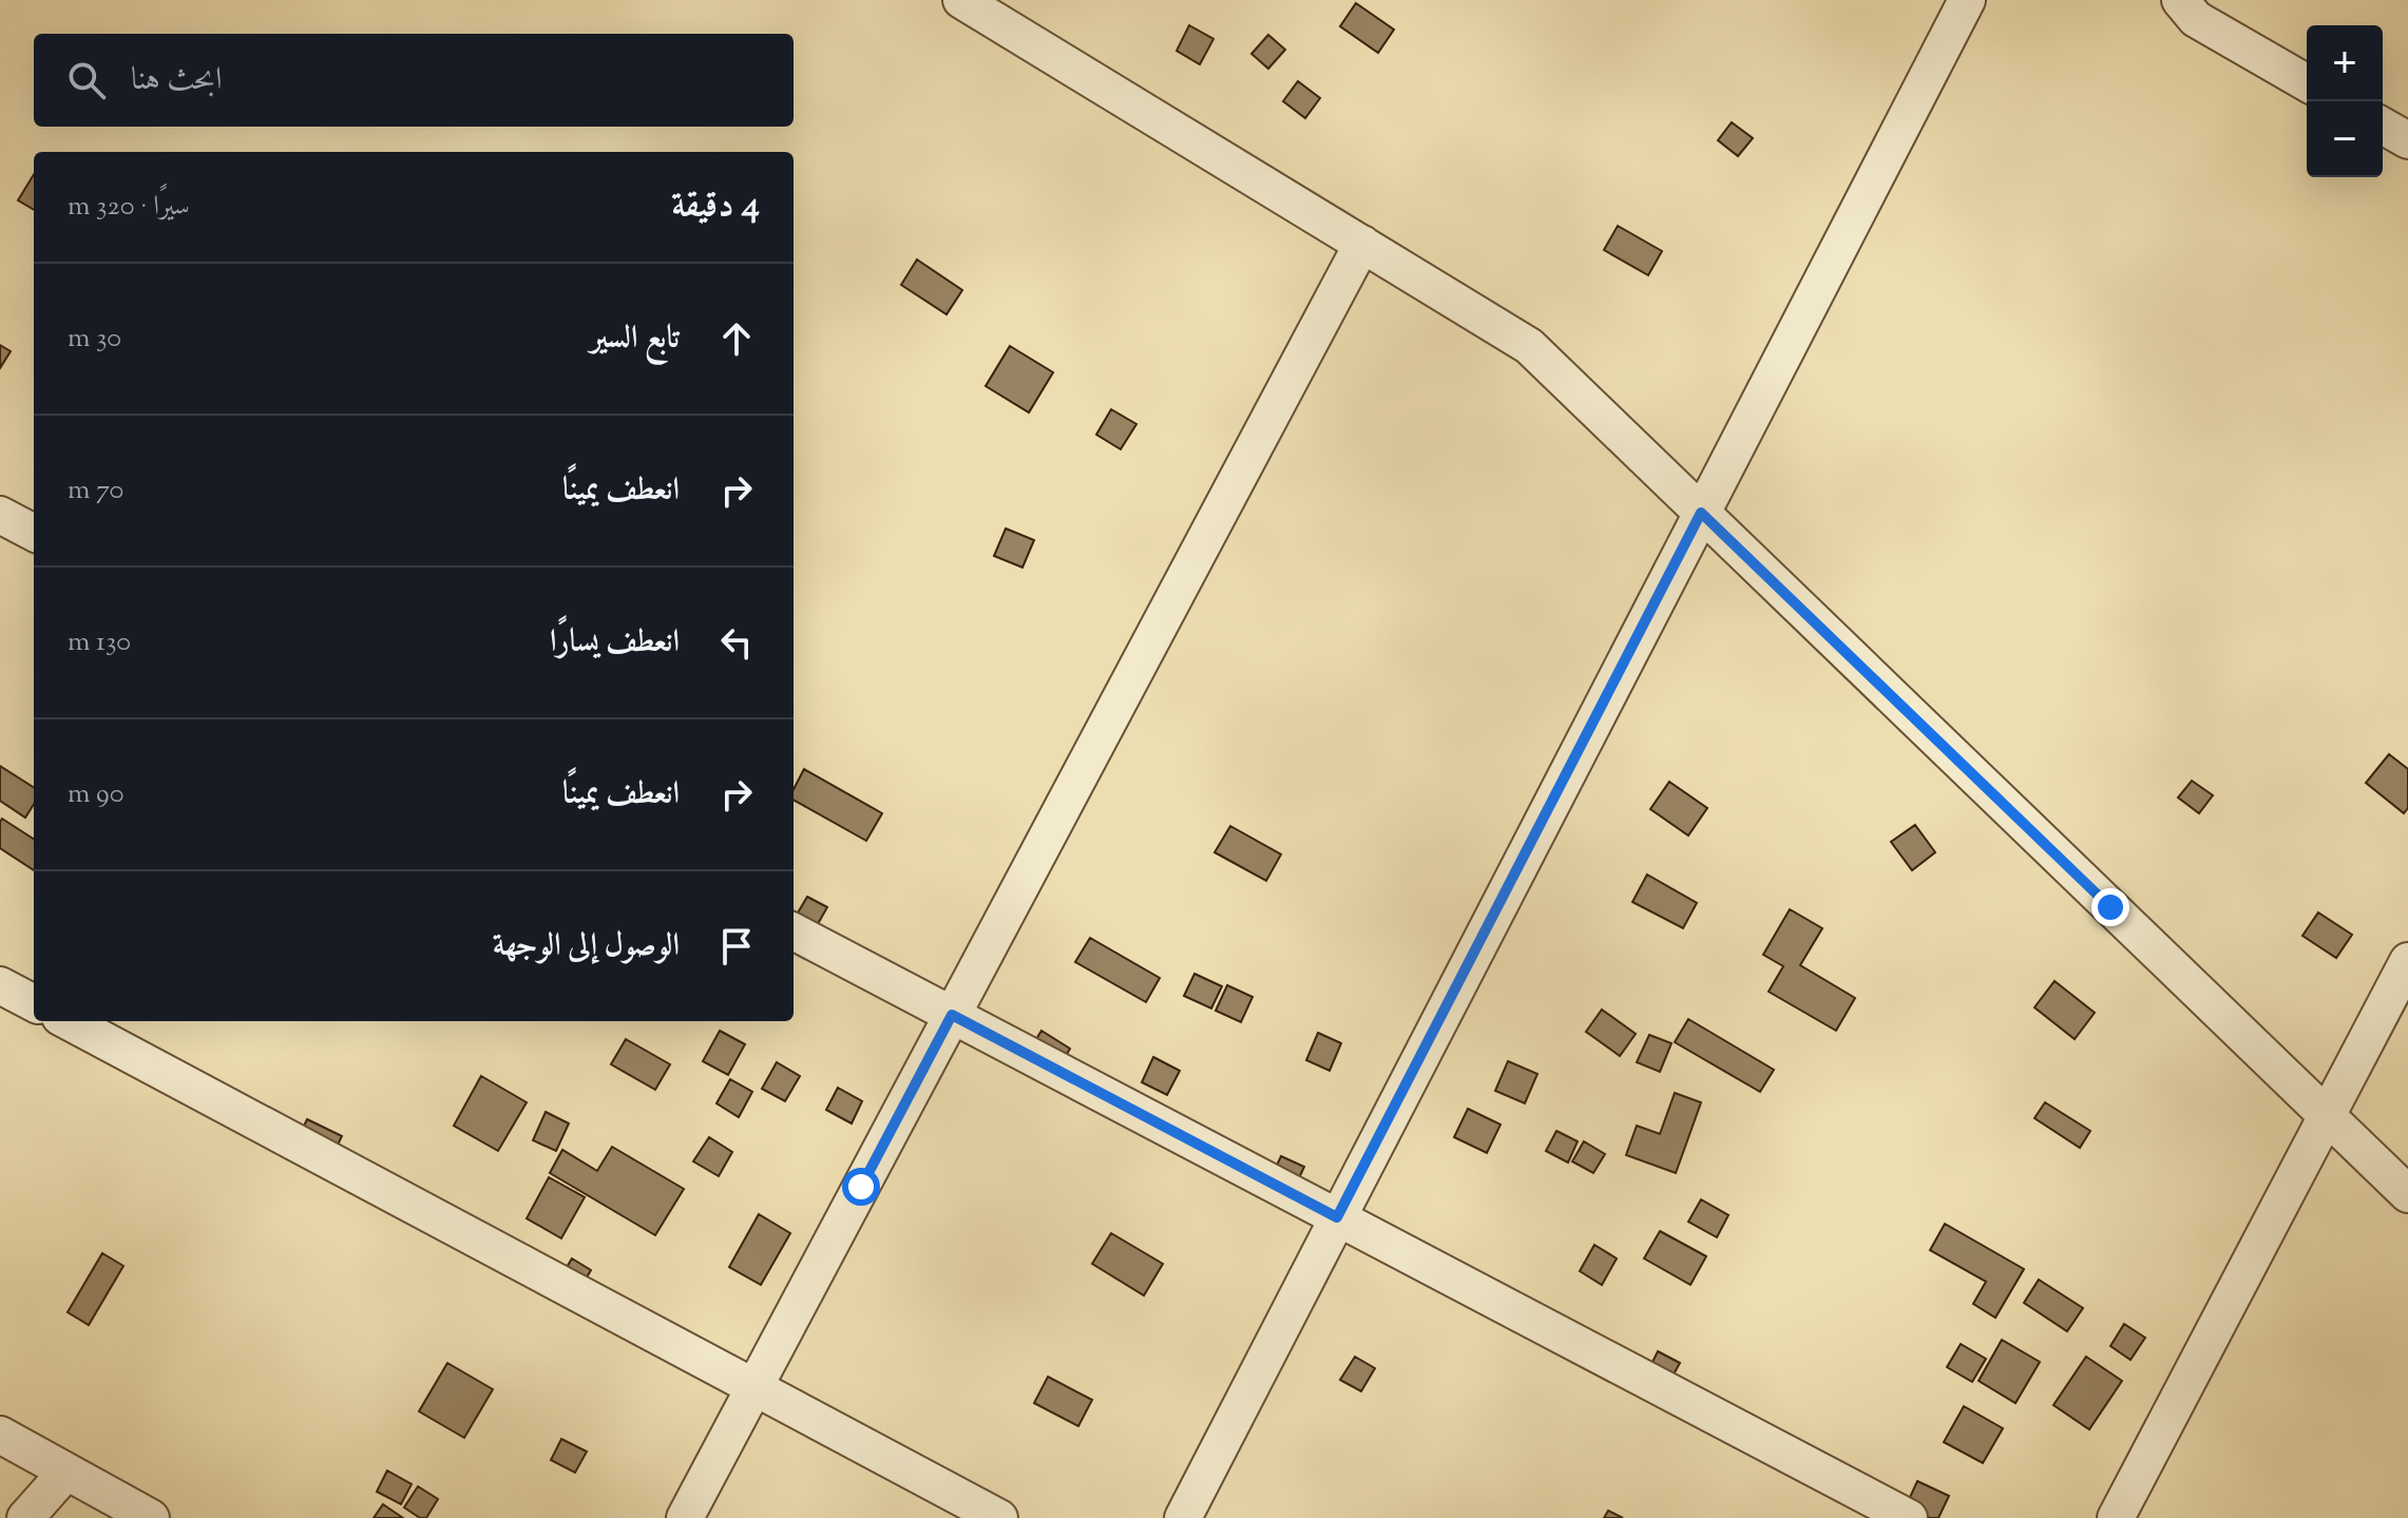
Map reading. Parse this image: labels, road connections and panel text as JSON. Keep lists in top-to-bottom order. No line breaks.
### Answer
{"page":{"map_buttons":["+","−"],"search":"ابحث هنا","heading":["4 دقيقة","سيرًا · 320 m"],"list":[["تابع السير","30 m"],["انعطف يمينًا","70 m"],["انعطف يسارًا","130 m"],["انعطف يمينًا","90 m"],"الوصول إلى الوجهة"]}}
